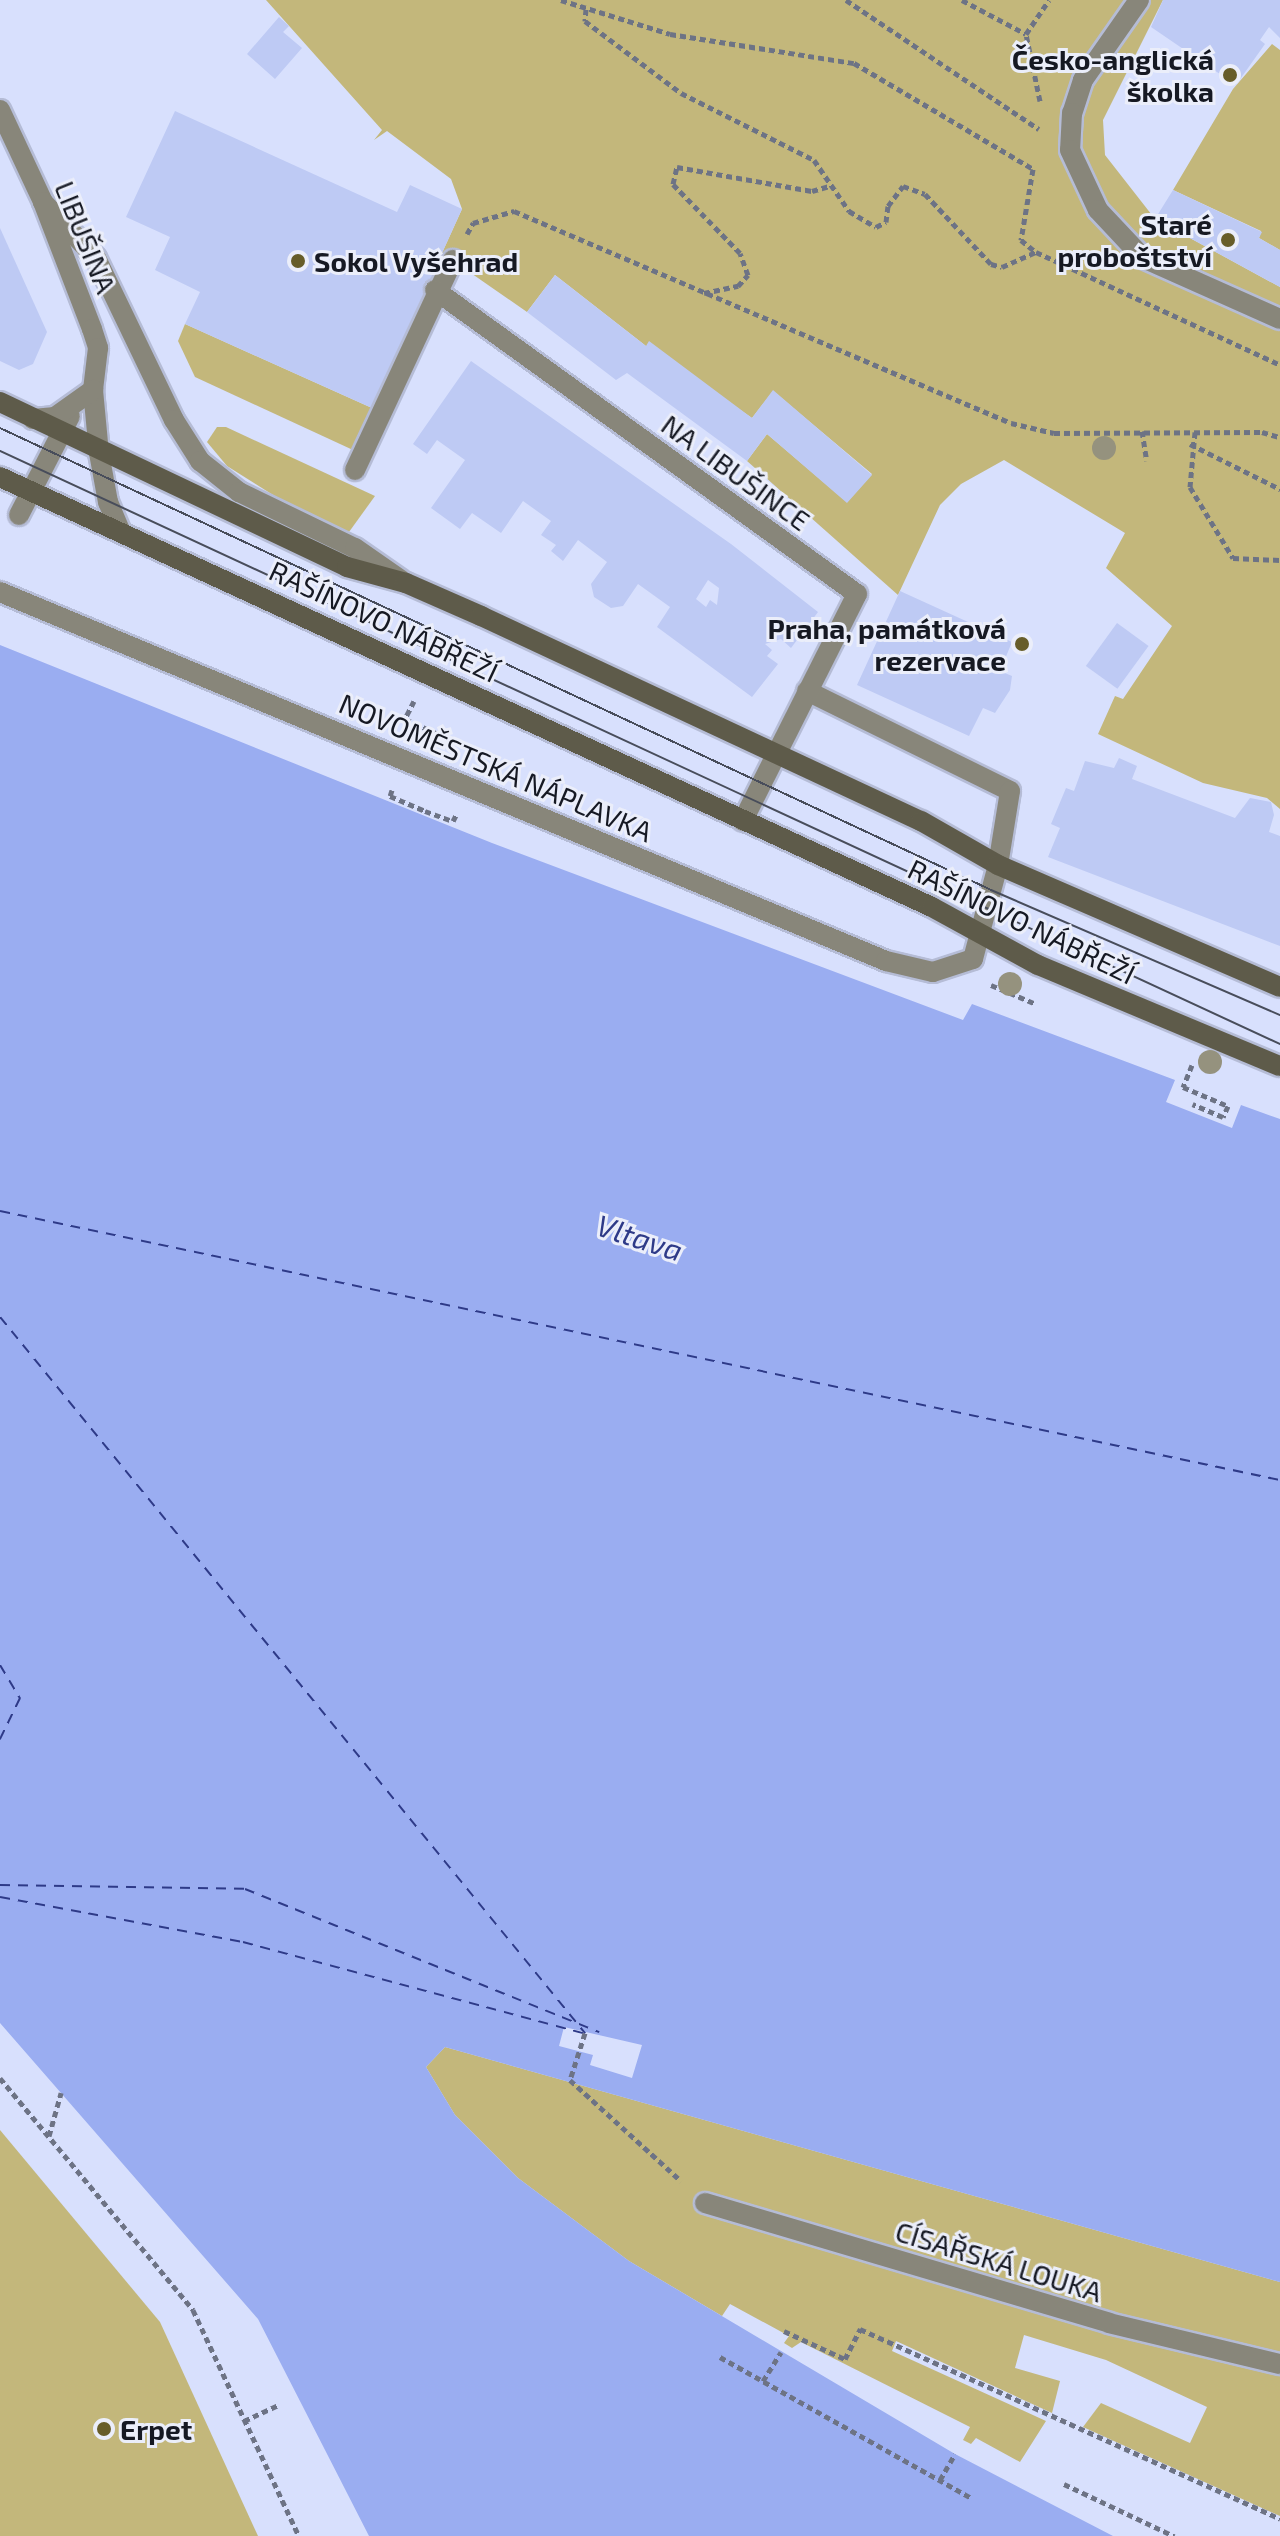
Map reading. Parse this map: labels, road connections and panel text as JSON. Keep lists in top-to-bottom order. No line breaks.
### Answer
{"streets":{"main road":["RAŠÍNOVO NÁBŘEŽÍ"],"street":["LIBUŠINA","NA LIBUŠINCE","NOVOMĚSTSKÁ NÁPLAVKA","CÍSAŘSKÁ LOUKA"]},"crossings":[["LIBUŠINA","RAŠÍNOVO NÁBŘEŽÍ"],["NA LIBUŠINCE","RAŠÍNOVO NÁBŘEŽÍ"],["RAŠÍNOVO NÁBŘEŽÍ","NOVOMĚSTSKÁ NÁPLAVKA"]],"water":["Vltava"],"places":["Česko-anglická školka","Staré proboštství","Sokol Vyšehrad","Praha, památková rezervace","Erpet"]}
